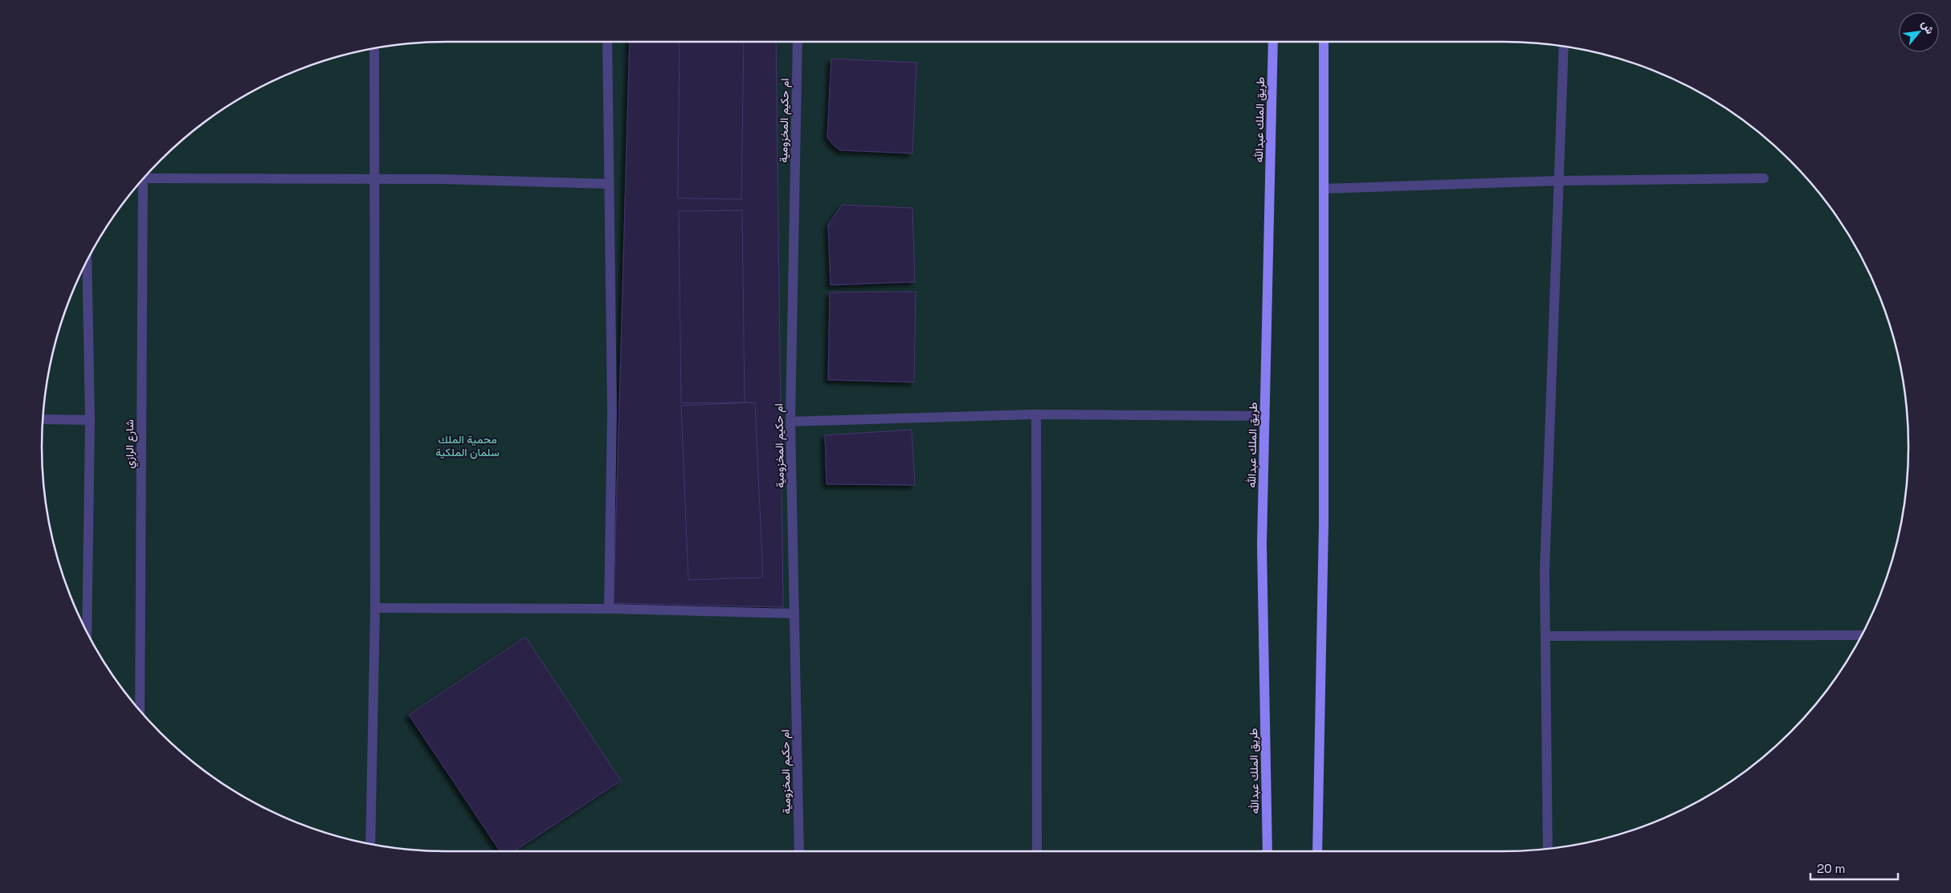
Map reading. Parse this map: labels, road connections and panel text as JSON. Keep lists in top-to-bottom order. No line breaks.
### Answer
{"streets":{"main road":["طريق الملك عبدالله"],"street":["ام حكيم المخزومية","شارع الرازي"]},"parks":["محمية الملك سلمان الملكية"],"scale_bar":"20 m","north":"top right"}
